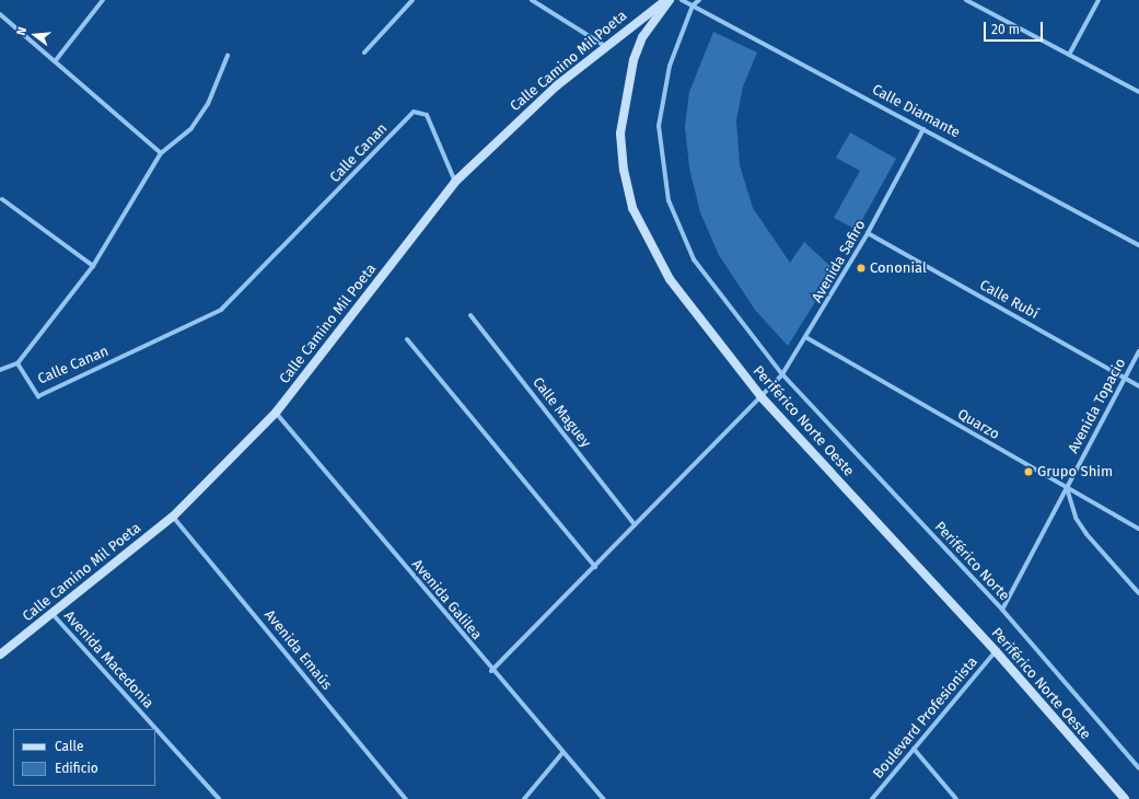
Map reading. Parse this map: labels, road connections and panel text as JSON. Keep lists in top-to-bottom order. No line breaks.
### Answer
{"streets":{"main road":["Calle Camino Mil Poeta","Periférico Norte Oeste"],"street":["Calle Diamante","Calle Canan","Avenida Safiro","Calle Rubí","Avenida Topacio","Calle Maguey","Quarzo","Periférico Norte","Avenida Galilea","Avenida Emaús","Avenida Macedonia","Boulevard Profesionista"]},"crossings":[["Calle Camino Mil Poeta","Calle Canan"],["Calle Camino Mil Poeta","Periférico Norte Oeste"],["Calle Camino Mil Poeta","Avenida Galilea"],["Calle Camino Mil Poeta","Avenida Emaús"],["Calle Camino Mil Poeta","Avenida Macedonia"],["Calle Diamante","Avenida Safiro"],["Calle Diamante","Periférico Norte"],["Avenida Safiro","Calle Rubí"],["Avenida Safiro","Calle Maguey"],["Avenida Safiro","Periférico Norte Oeste"],["Avenida Safiro","Quarzo"],["Avenida Safiro","Periférico Norte"],["Avenida Safiro","Avenida Galilea"],["Calle Rubí","Avenida Topacio"],["Avenida Topacio","Quarzo"],["Avenida Topacio","Periférico Norte"],["Periférico Norte Oeste","Boulevard Profesionista"]],"places":["Cononial","Grupo Shim"],"legend":["Calle","Edificio"],"scale_bar":"20 m","north":"left"}
